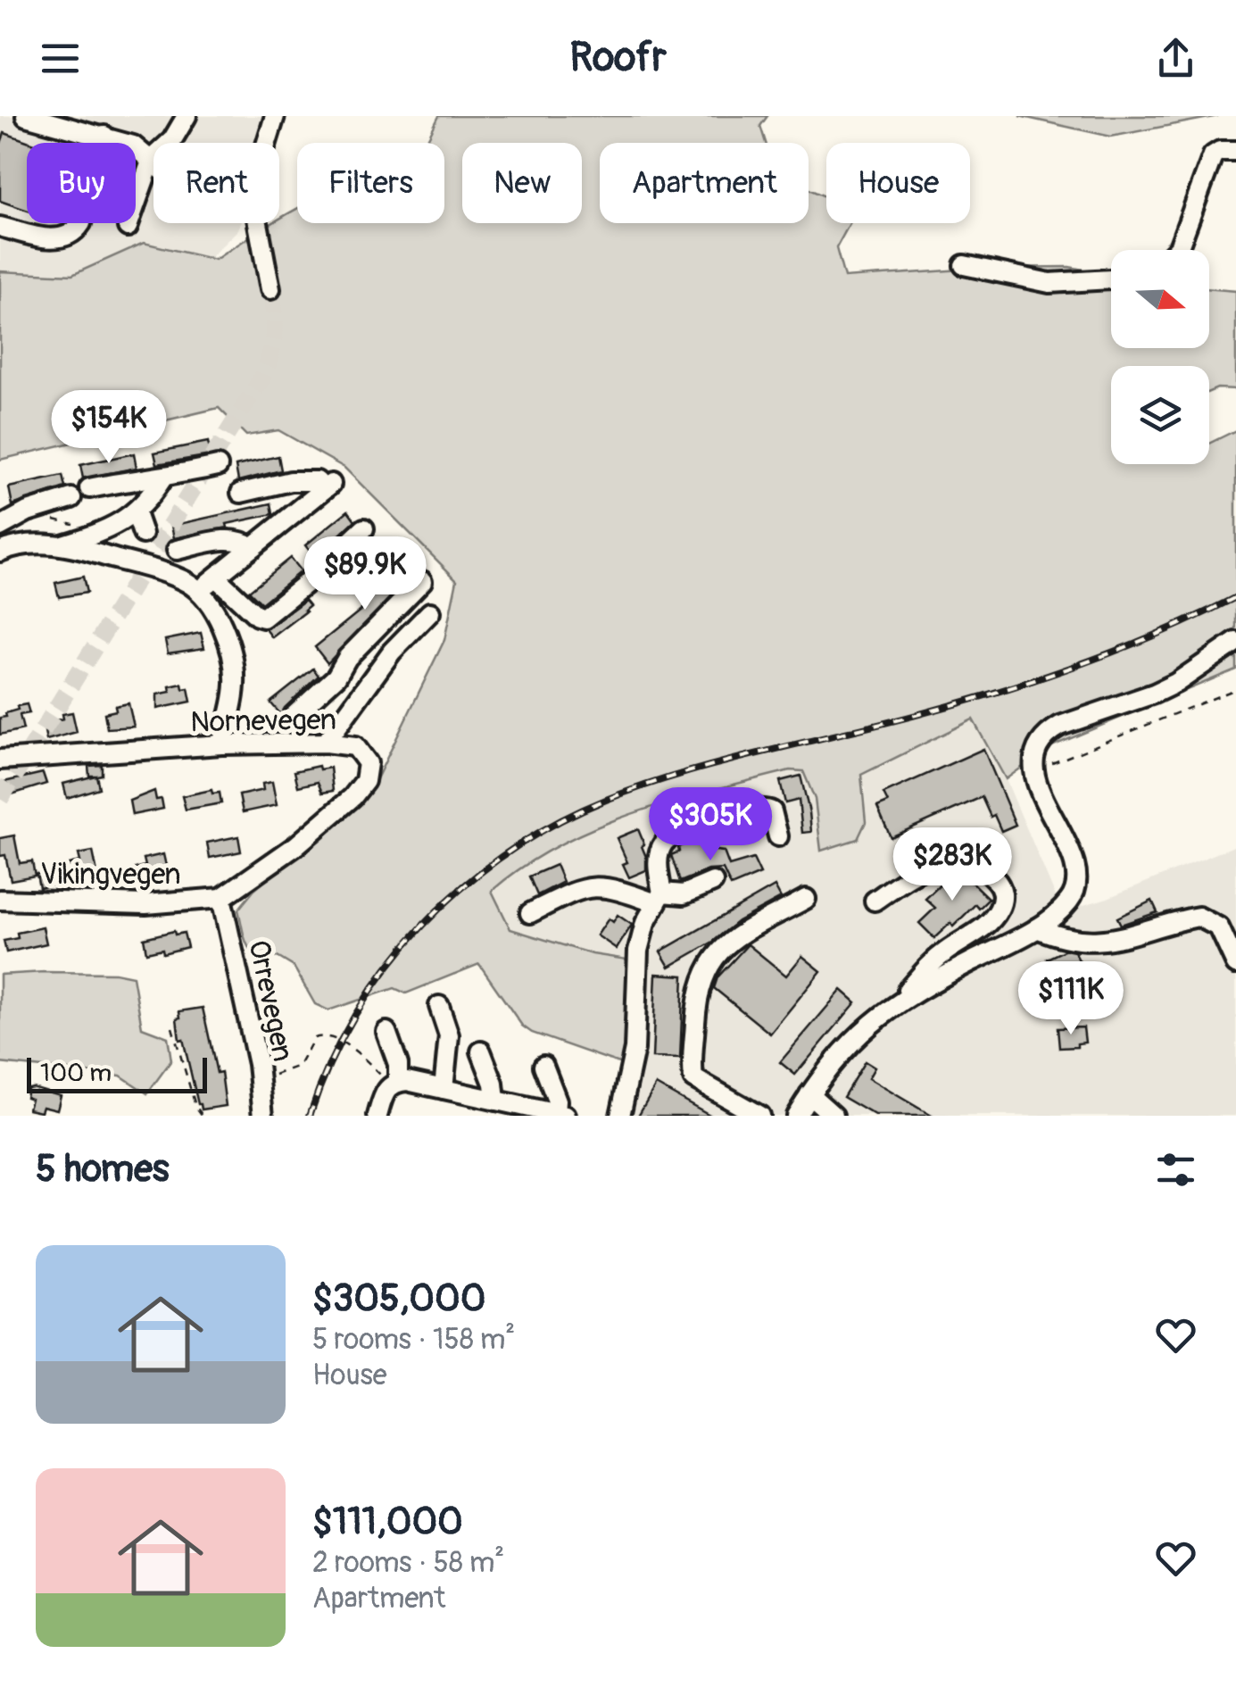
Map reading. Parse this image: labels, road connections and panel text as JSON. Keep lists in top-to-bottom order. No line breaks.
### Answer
{"streets":{"street":["Nornevegen","Vikingvegen","Orrevegen"]},"crossings":[["Nornevegen","Vikingvegen"],["Nornevegen","Orrevegen"],["Vikingvegen","Orrevegen"]],"scale_bar":"100 m","north":"right","page":{"header":"Roofr","chip":["Buy","Rent","Filters","New","Apartment","House"],"price":["$154K","$89.9K","$305K","$283K","$111K"],"scale":"100 m","heading":"5 homes","list":[{"name":"$305,000","note":"5 rooms · 158 m² · House"},{"name":"$111,000","note":"2 rooms · 58 m² · Apartment"}]}}
